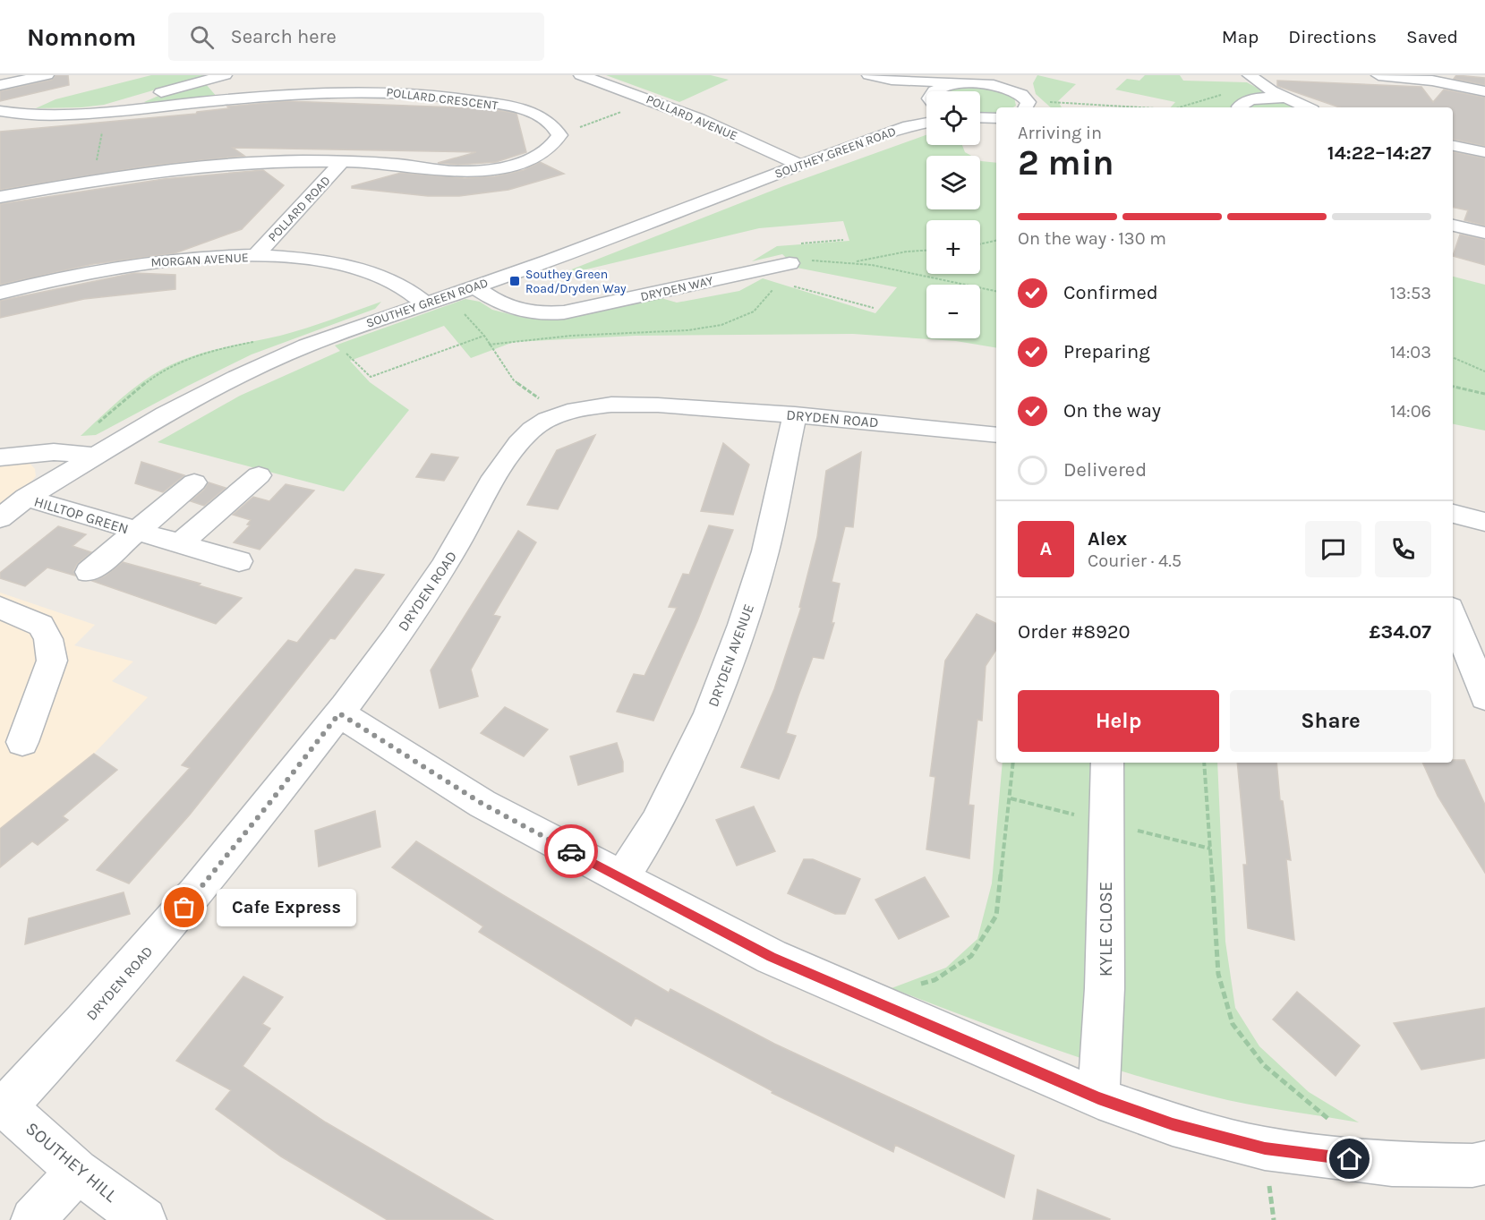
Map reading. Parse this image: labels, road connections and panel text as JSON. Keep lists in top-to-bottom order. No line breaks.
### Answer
{"streets":{"street":["POLLARD CRESCENT","POLLARD AVENUE","SOUTHEY GREEN ROAD","POLLARD ROAD","MORGAN AVENUE","DRYDEN WAY","DRYDEN ROAD","HILLTOP GREEN","DRYDEN AVENUE","KYLE CLOSE","SOUTHEY HILL"]},"crossings":[["POLLARD AVENUE","SOUTHEY GREEN ROAD"],["SOUTHEY GREEN ROAD","MORGAN AVENUE"],["SOUTHEY GREEN ROAD","DRYDEN WAY"],["SOUTHEY GREEN ROAD","HILLTOP GREEN"],["POLLARD ROAD","MORGAN AVENUE"],["DRYDEN ROAD","DRYDEN AVENUE"],["DRYDEN ROAD","SOUTHEY HILL"]],"places":{"transit":["Southey Green Road/Dryden Way"],"other":["Cafe Express"]},"page":{"header":"Nomnom","search":"Search here","nav":["Map","Directions","Saved"],"map_buttons":["+","−"],"heading":["2 min","Arriving in","14:22–14:27"],"panel":["Alex","Courier · 4.5","Order #8920","£34.07"],"bar":"On the way · 130 m","list":[["Confirmed","13:53"],["Preparing","14:03"],["On the way","14:06"],"Delivered"],"round":"A","buttons":["Help","Share"],"bubble":"Cafe Express"}}
